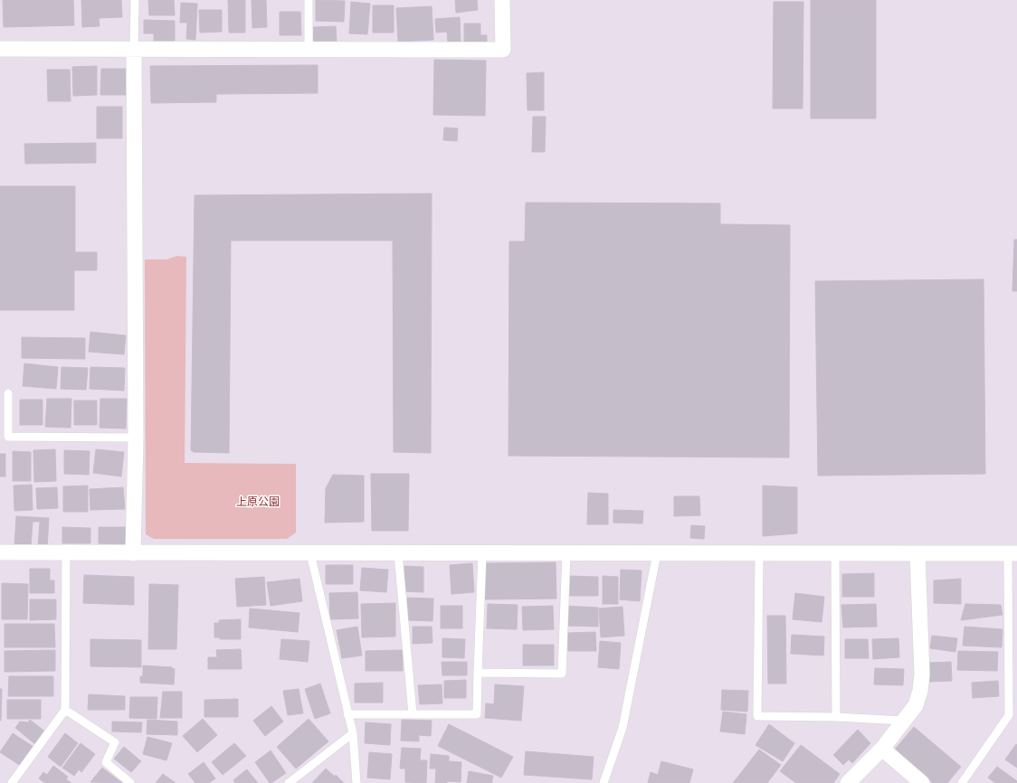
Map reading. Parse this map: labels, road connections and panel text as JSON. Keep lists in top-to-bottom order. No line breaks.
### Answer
{"parks":["上原公園"]}
